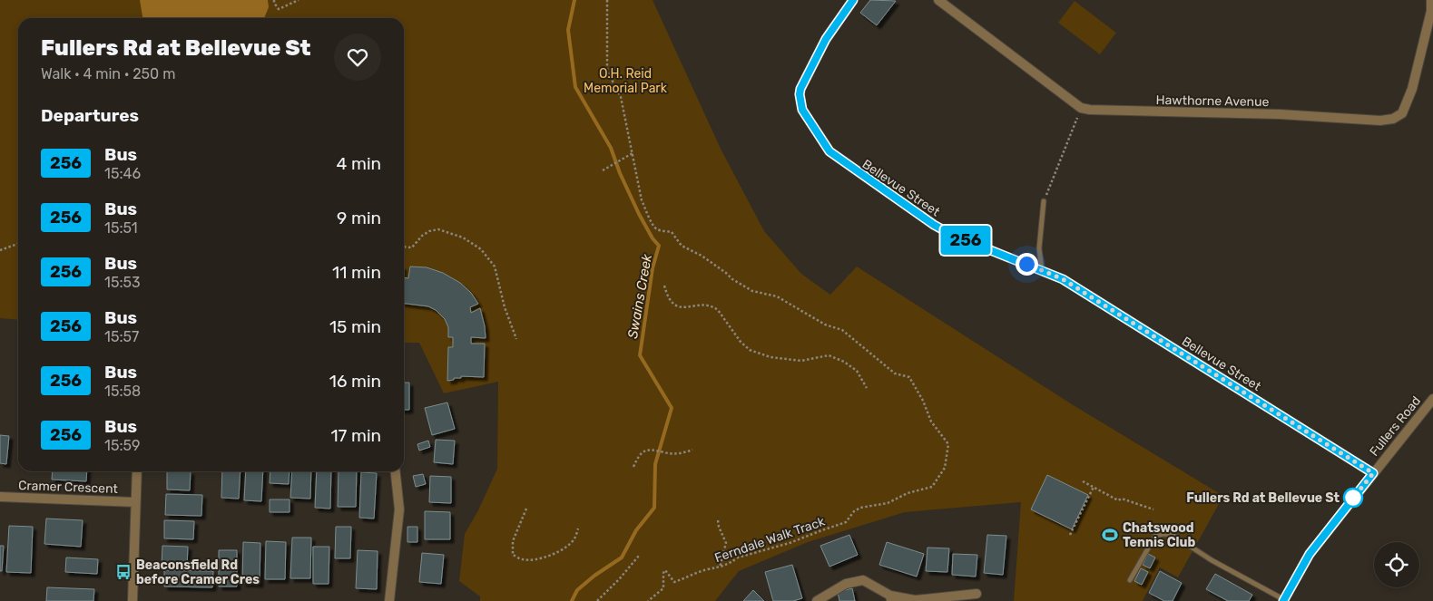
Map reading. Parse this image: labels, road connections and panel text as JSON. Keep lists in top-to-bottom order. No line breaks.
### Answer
{"streets":{"street":["Hawthorne Avenue","Bellevue Street","Fullers Road","Cramer Crescent"],"path":["Ferndale Walk Track"]},"crossings":[["Bellevue Street","Fullers Road"]],"water":["Swains Creek"],"parks":["O.H. Reid Memorial Park"],"places":{"other":["Fullers Rd at Bellevue St"],"sports":["Chatswood Tennis Club"],"bus stop":["Beaconsfield Rd before Cramer Cres"]},"lines":["bus line 256"],"page":{"on_map":"256","heading":[["Fullers Rd at Bellevue St","Walk · 4 min · 250 m"],"Departures"],"list":[{"mark":"256","name":"Bus","note":"15:46","value":"4 min"},{"mark":"256","name":"Bus","note":"15:51","value":"9 min"},{"mark":"256","name":"Bus","note":"15:53","value":"11 min"},{"mark":"256","name":"Bus","note":"15:57","value":"15 min"},{"mark":"256","name":"Bus","note":"15:58","value":"16 min"},{"mark":"256","name":"Bus","note":"15:59","value":"17 min"}]}}
